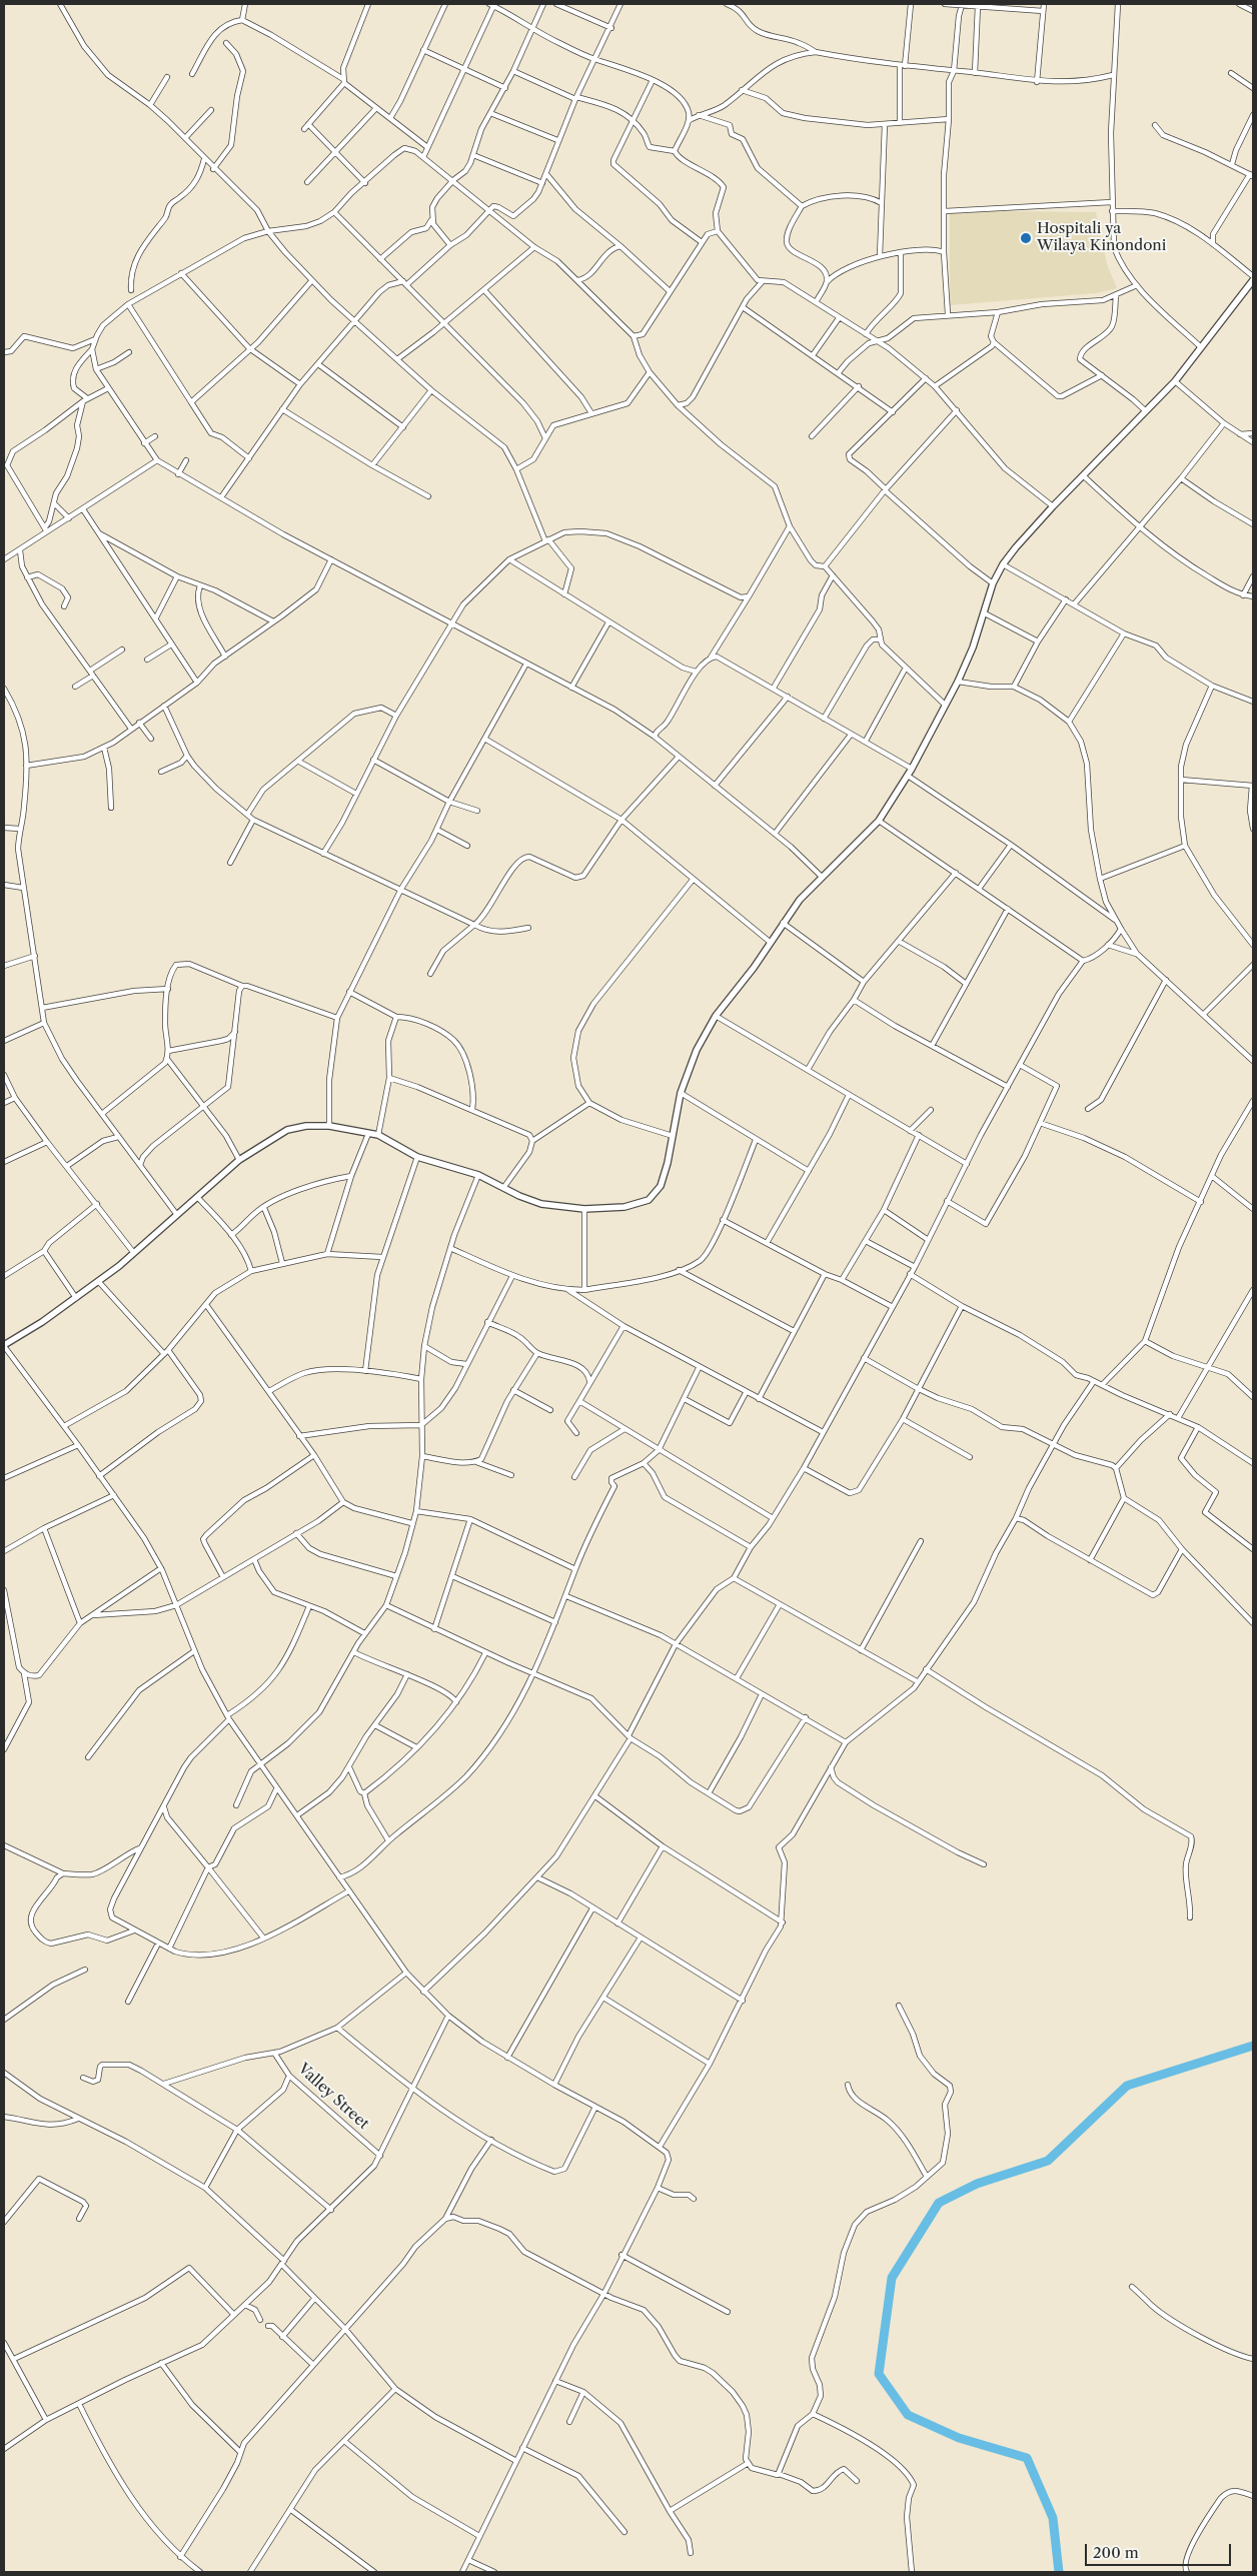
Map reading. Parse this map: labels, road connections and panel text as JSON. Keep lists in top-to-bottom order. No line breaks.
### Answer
{"streets":{"street":["Valley Street"]},"places":["Hospitali ya Wilaya Kinondoni"],"scale_bar":"200 m"}
